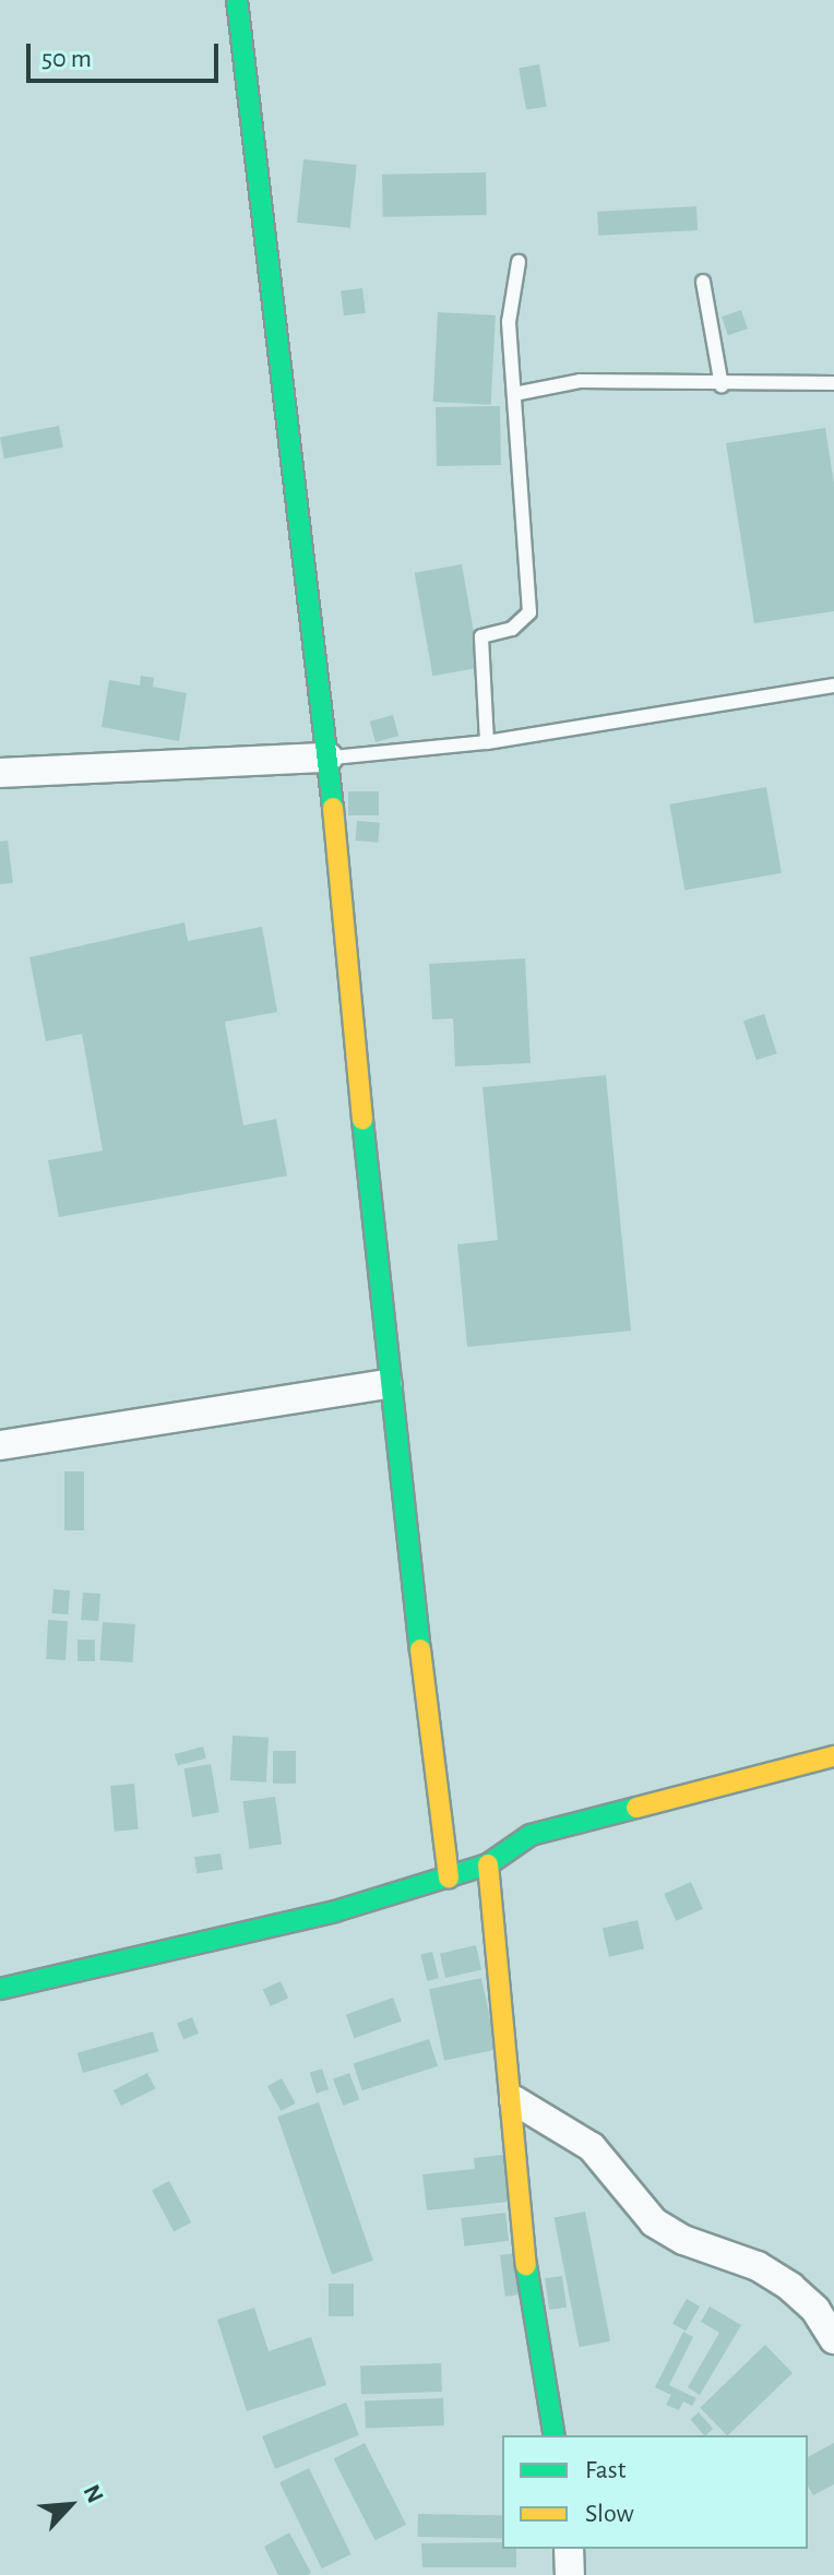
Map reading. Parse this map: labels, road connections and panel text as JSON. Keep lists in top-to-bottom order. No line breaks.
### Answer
{"legend":["Fast","Slow"],"scale_bar":"50 m","north":"top right"}
